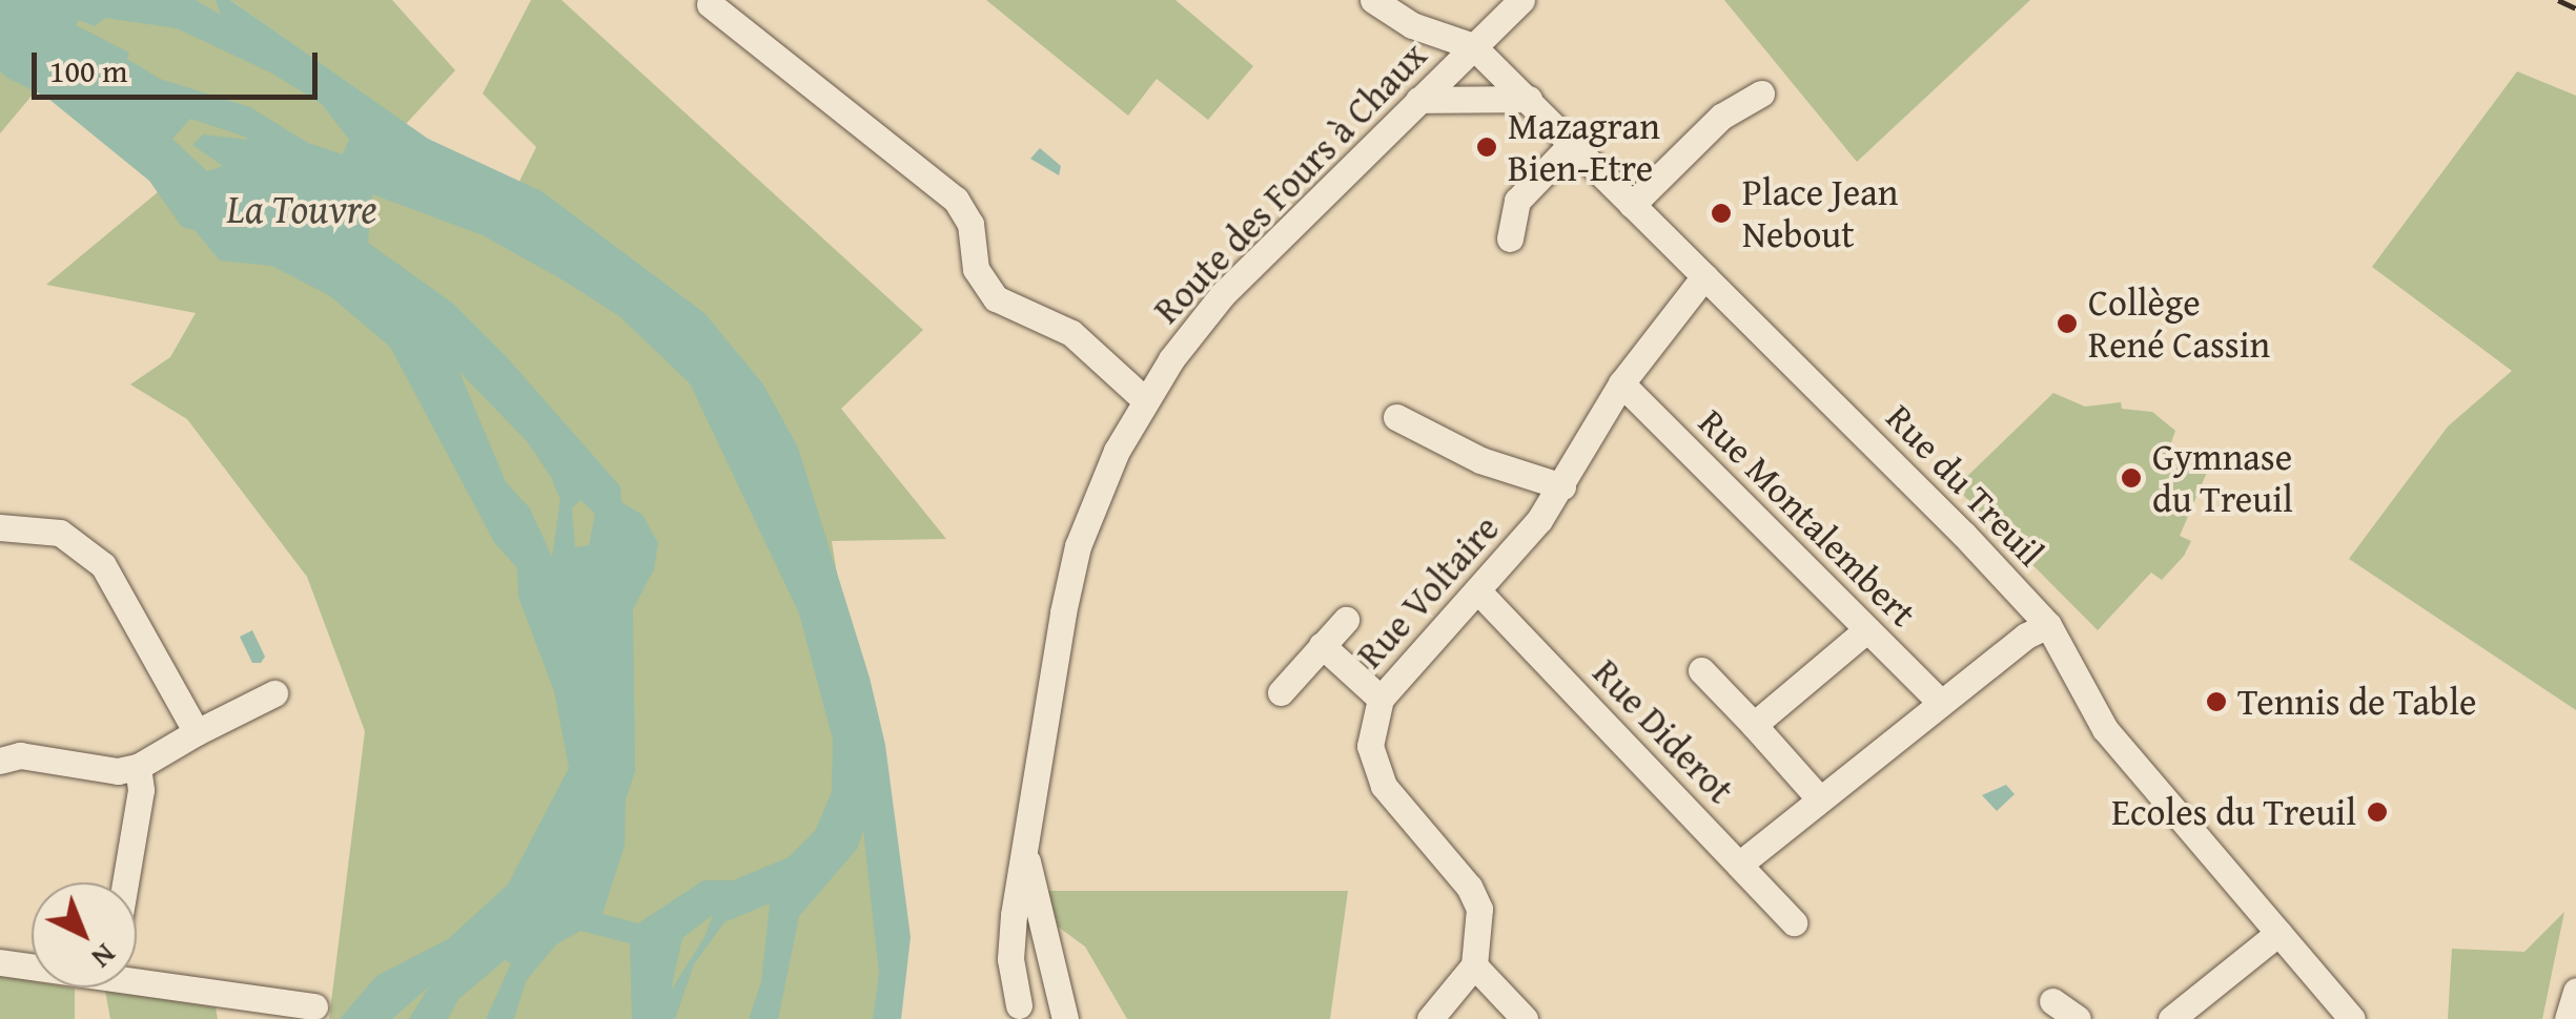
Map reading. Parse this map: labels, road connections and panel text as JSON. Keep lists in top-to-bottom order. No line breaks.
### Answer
{"streets":{"street":["Route des Fours à Chaux","Rue du Treuil","Rue Montalembert","Rue Voltaire","Rue Diderot"]},"crossings":[["Route des Fours à Chaux","Rue du Treuil"],["Rue du Treuil","Rue Voltaire"],["Rue Montalembert","Rue Voltaire"],["Rue Voltaire","Rue Diderot"]],"water":["La Touvre"],"places":["Mazagran Bien-Etre","Place Jean Nebout","Collège René Cassin","Gymnase du Treuil","Tennis de Table","Ecoles du Treuil"],"scale_bar":"100 m","north":"bottom right"}
